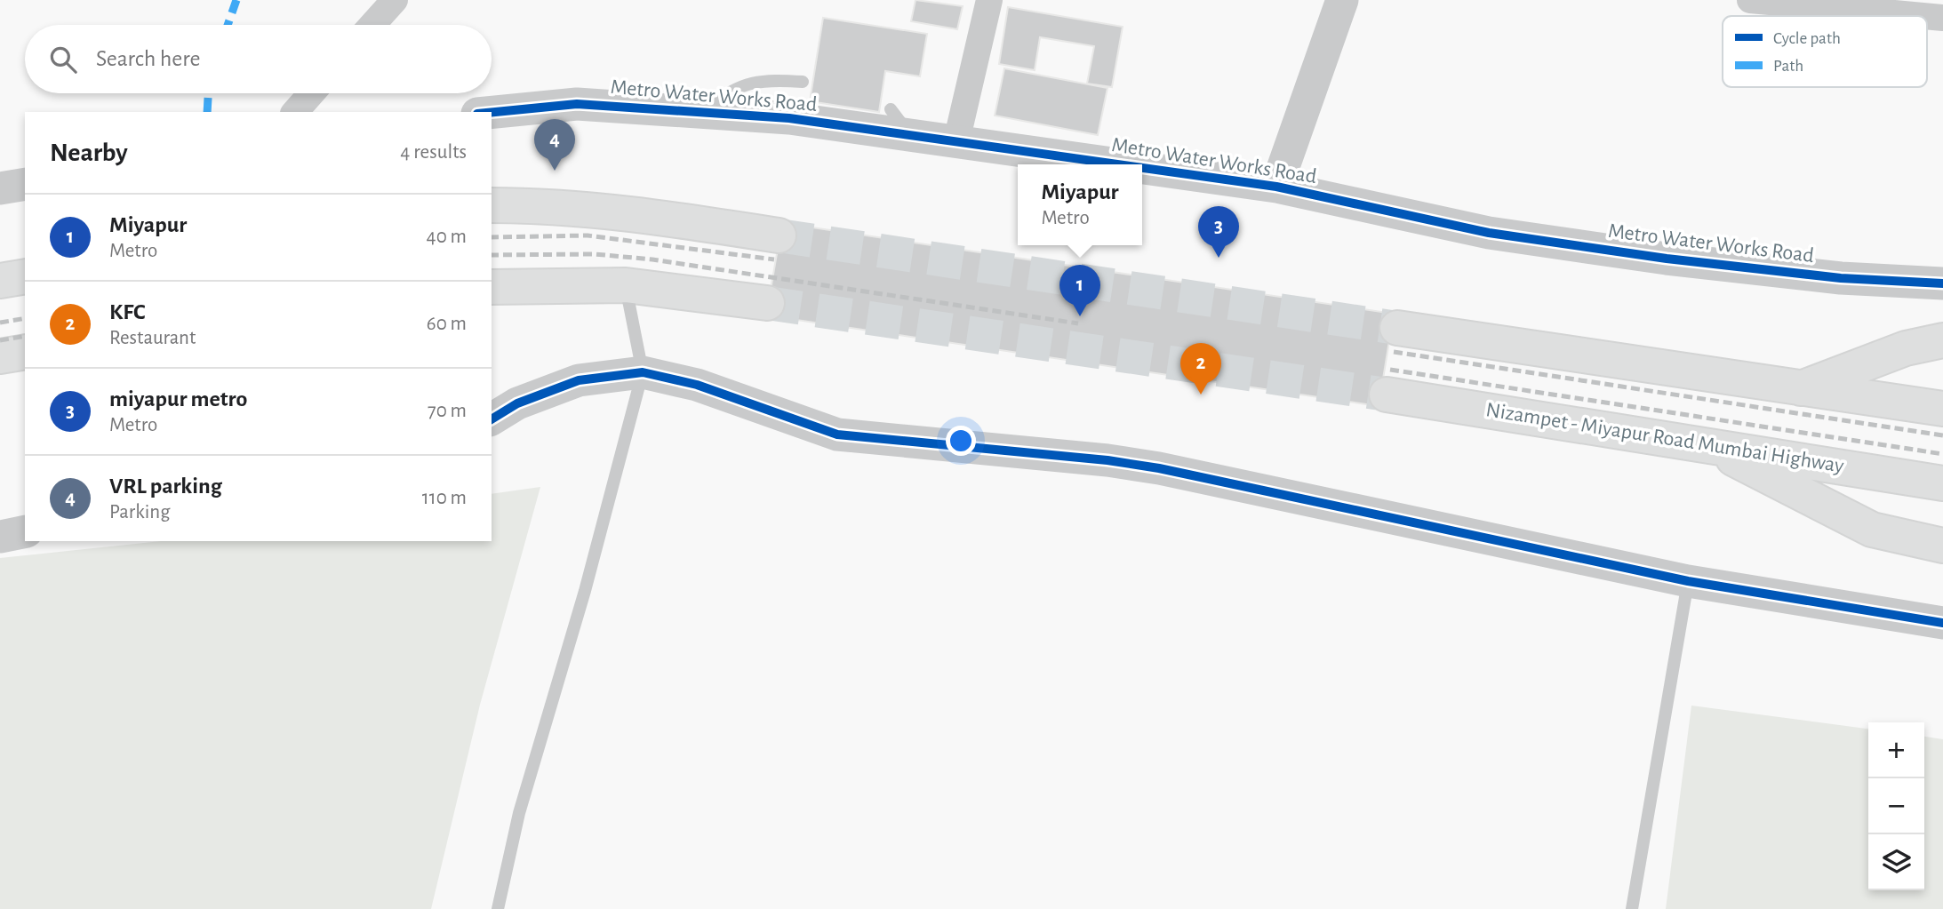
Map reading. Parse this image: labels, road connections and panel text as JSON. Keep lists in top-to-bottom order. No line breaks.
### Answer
{"streets":{"highway":["Nizampet - Miyapur Road Mumbai Highway"],"street":["Metro Water Works Road"]},"legend":["Cycle path","Path"],"page":{"search":"Search here","heading":["Nearby","4 results"],"pins":["4","3","1","2"],"popup":["Miyapur","Metro"],"list":[{"mark":"1","name":"Miyapur","note":"Metro","value":"40 m"},{"mark":"2","name":"KFC","note":"Restaurant","value":"60 m"},{"mark":"3","name":"miyapur metro","note":"Metro","value":"70 m"},{"mark":"4","name":"VRL parking","note":"Parking","value":"110 m"}],"map_buttons":["+","−"]}}
